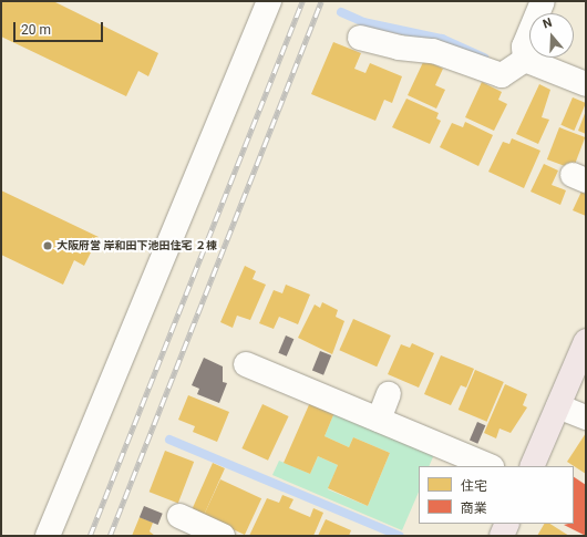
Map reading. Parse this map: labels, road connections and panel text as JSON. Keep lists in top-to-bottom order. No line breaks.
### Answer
{"places":["大阪府営 岸和田下池田住宅 ２棟"],"legend":["住宅","商業"],"scale_bar":"20 m","north":"top"}
